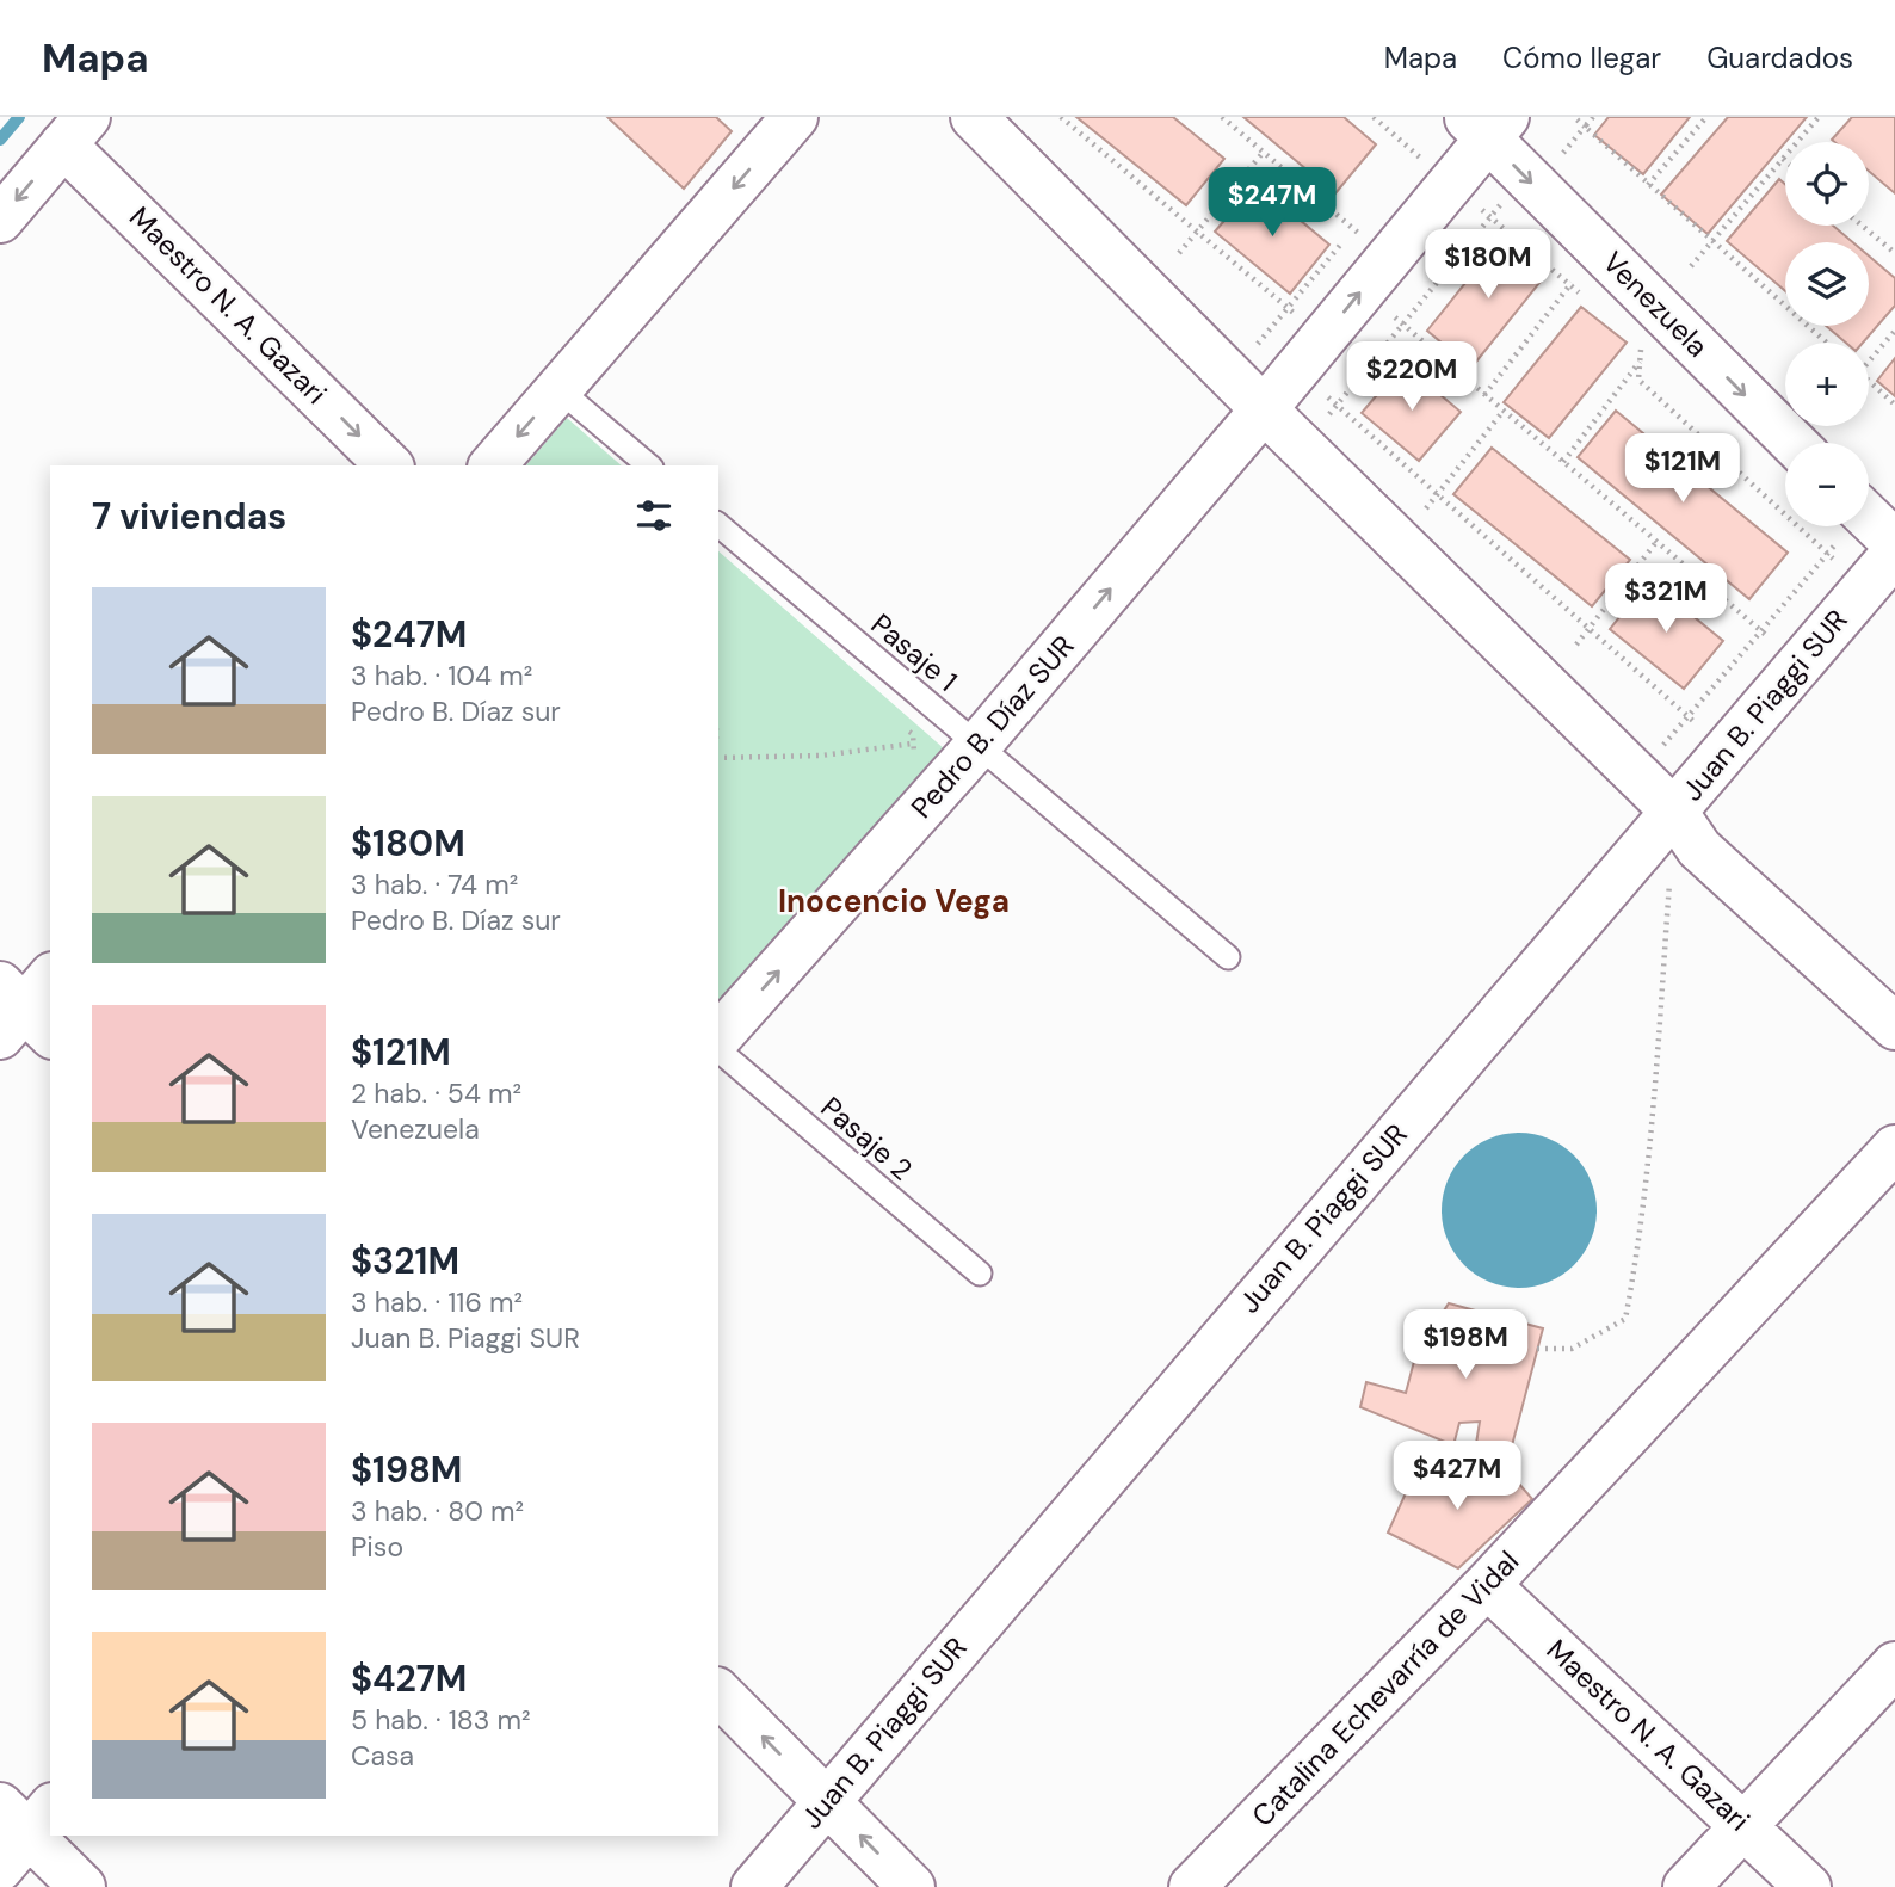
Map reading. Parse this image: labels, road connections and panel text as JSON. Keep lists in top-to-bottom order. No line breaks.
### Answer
{"streets":{"street":["Venezuela","Maestro N. A. Gazari","Juan B. Piaggi SUR","Pedro B. Díaz SUR","Catalina Echevarría de Vidal"],"lane":["Pasaje 1","Pasaje 2"]},"crossings":[["Maestro N. A. Gazari","Catalina Echevarría de Vidal"],["Pasaje 1","Pedro B. Díaz SUR"]],"one_way":["Maestro N. A. Gazari","Pedro B. Díaz SUR"],"districts":["Inocencio Vega"],"page":{"header":"Mapa","nav":["Mapa","Cómo llegar","Guardados"],"map_buttons":["+","−"],"price":["$247M","$180M","$220M","$121M","$321M","$198M","$427M"],"heading":"7 viviendas","list":[{"name":"$247M","note":"3 hab. · 104 m² · Pedro B. Díaz sur"},{"name":"$180M","note":"3 hab. · 74 m² · Pedro B. Díaz sur"},{"name":"$121M","note":"2 hab. · 54 m² · Venezuela"},{"name":"$321M","note":"3 hab. · 116 m² · Juan B. Piaggi SUR"},{"name":"$198M","note":"3 hab. · 80 m² · Piso"},{"name":"$427M","note":"5 hab. · 183 m² · Casa"}]}}
